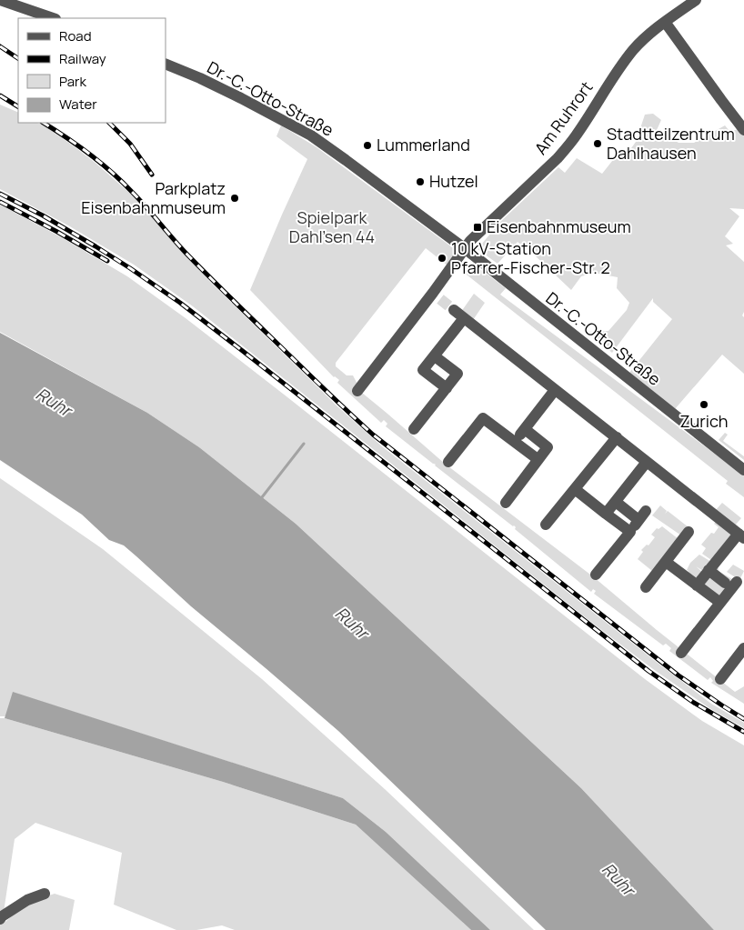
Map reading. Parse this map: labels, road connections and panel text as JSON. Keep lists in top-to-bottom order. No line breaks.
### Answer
{"streets":{"street":["Dr.-C.-Otto-Straße","Am Ruhrort"]},"crossings":[["Dr.-C.-Otto-Straße","Am Ruhrort"]],"water":["Ruhr"],"parks":["Spielpark Dahl’sen 44"],"places":{"other":["Stadtteilzentrum Dahlhausen","Lummerland","Hutzel","Parkplatz Eisenbahnmuseum","10 kV-Station Pfarrer-Fischer-Str. 2","Zurich"],"transit":["Eisenbahnmuseum"]},"legend":["Road","Railway","Park","Water"]}
